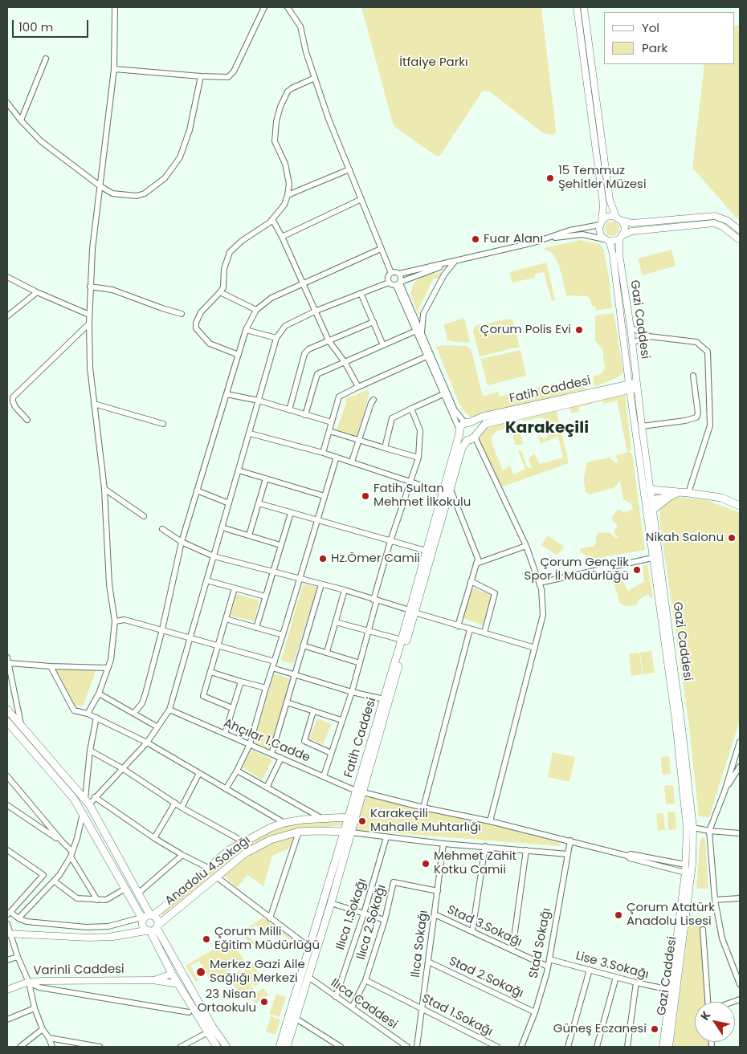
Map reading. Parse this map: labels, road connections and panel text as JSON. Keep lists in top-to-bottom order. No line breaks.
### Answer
{"streets":{"main road":["Fatih Caddesi","Anadolu 4.Sokağı"],"street":["Gazi Caddesi","Ahçılar 1.Cadde","Ilıca 1.Sokağı","Ilıca 2.Sokağı","Stad 3.Sokağı","Stad Sokağı","Ilıca Sokağı","Lise 3.Sokağı","Varinli Caddesi","Stad 2.Sokağı","Ilıca Caddesi","Stad 1.Sokağı"]},"crossings":[["Gazi Caddesi","Fatih Caddesi"],["Gazi Caddesi","Lise 3.Sokağı"],["Fatih Caddesi","Ahçılar 1.Cadde"],["Fatih Caddesi","Anadolu 4.Sokağı"],["Fatih Caddesi","Ilıca Caddesi"],["Ahçılar 1.Cadde","Stad Sokağı"],["Ilıca 1.Sokağı","Ilıca Caddesi"],["Ilıca 2.Sokağı","Ilıca Sokağı"],["Ilıca 2.Sokağı","Ilıca Caddesi"],["Ilıca 2.Sokağı","Stad 1.Sokağı"],["Stad 3.Sokağı","Stad Sokağı"],["Stad 3.Sokağı","Ilıca Sokağı"],["Stad Sokağı","Lise 3.Sokağı"],["Stad Sokağı","Stad 2.Sokağı"],["Ilıca Sokağı","Stad 2.Sokağı"],["Ilıca Sokağı","Stad 1.Sokağı"]],"districts":["Karakeçili"],"parks":["İtfaiye Parkı"],"places":["15 Temmuz Şehitler Müzesi","Fuar Alanı","Çorum Polis Evi","Fatih Sultan Mehmet İlkokulu","Nikah Salonu","Hz.Ömer Camii","Çorum Gençlik Spor İl Müdürlüğü","Karakeçili Mahalle Muhtarlığı","Mehmet Zahit Kotku Camii","Çorum Atatürk Anadolu Lisesi","Çorum Milli Eğitim Müdürlüğü","Merkez Gazi Aile Sağlığı Merkezi","23 Nisan Ortaokulu","Güneş Eczanesi"],"legend":["Yol","Park"],"scale_bar":"100 m","north":"top left"}
